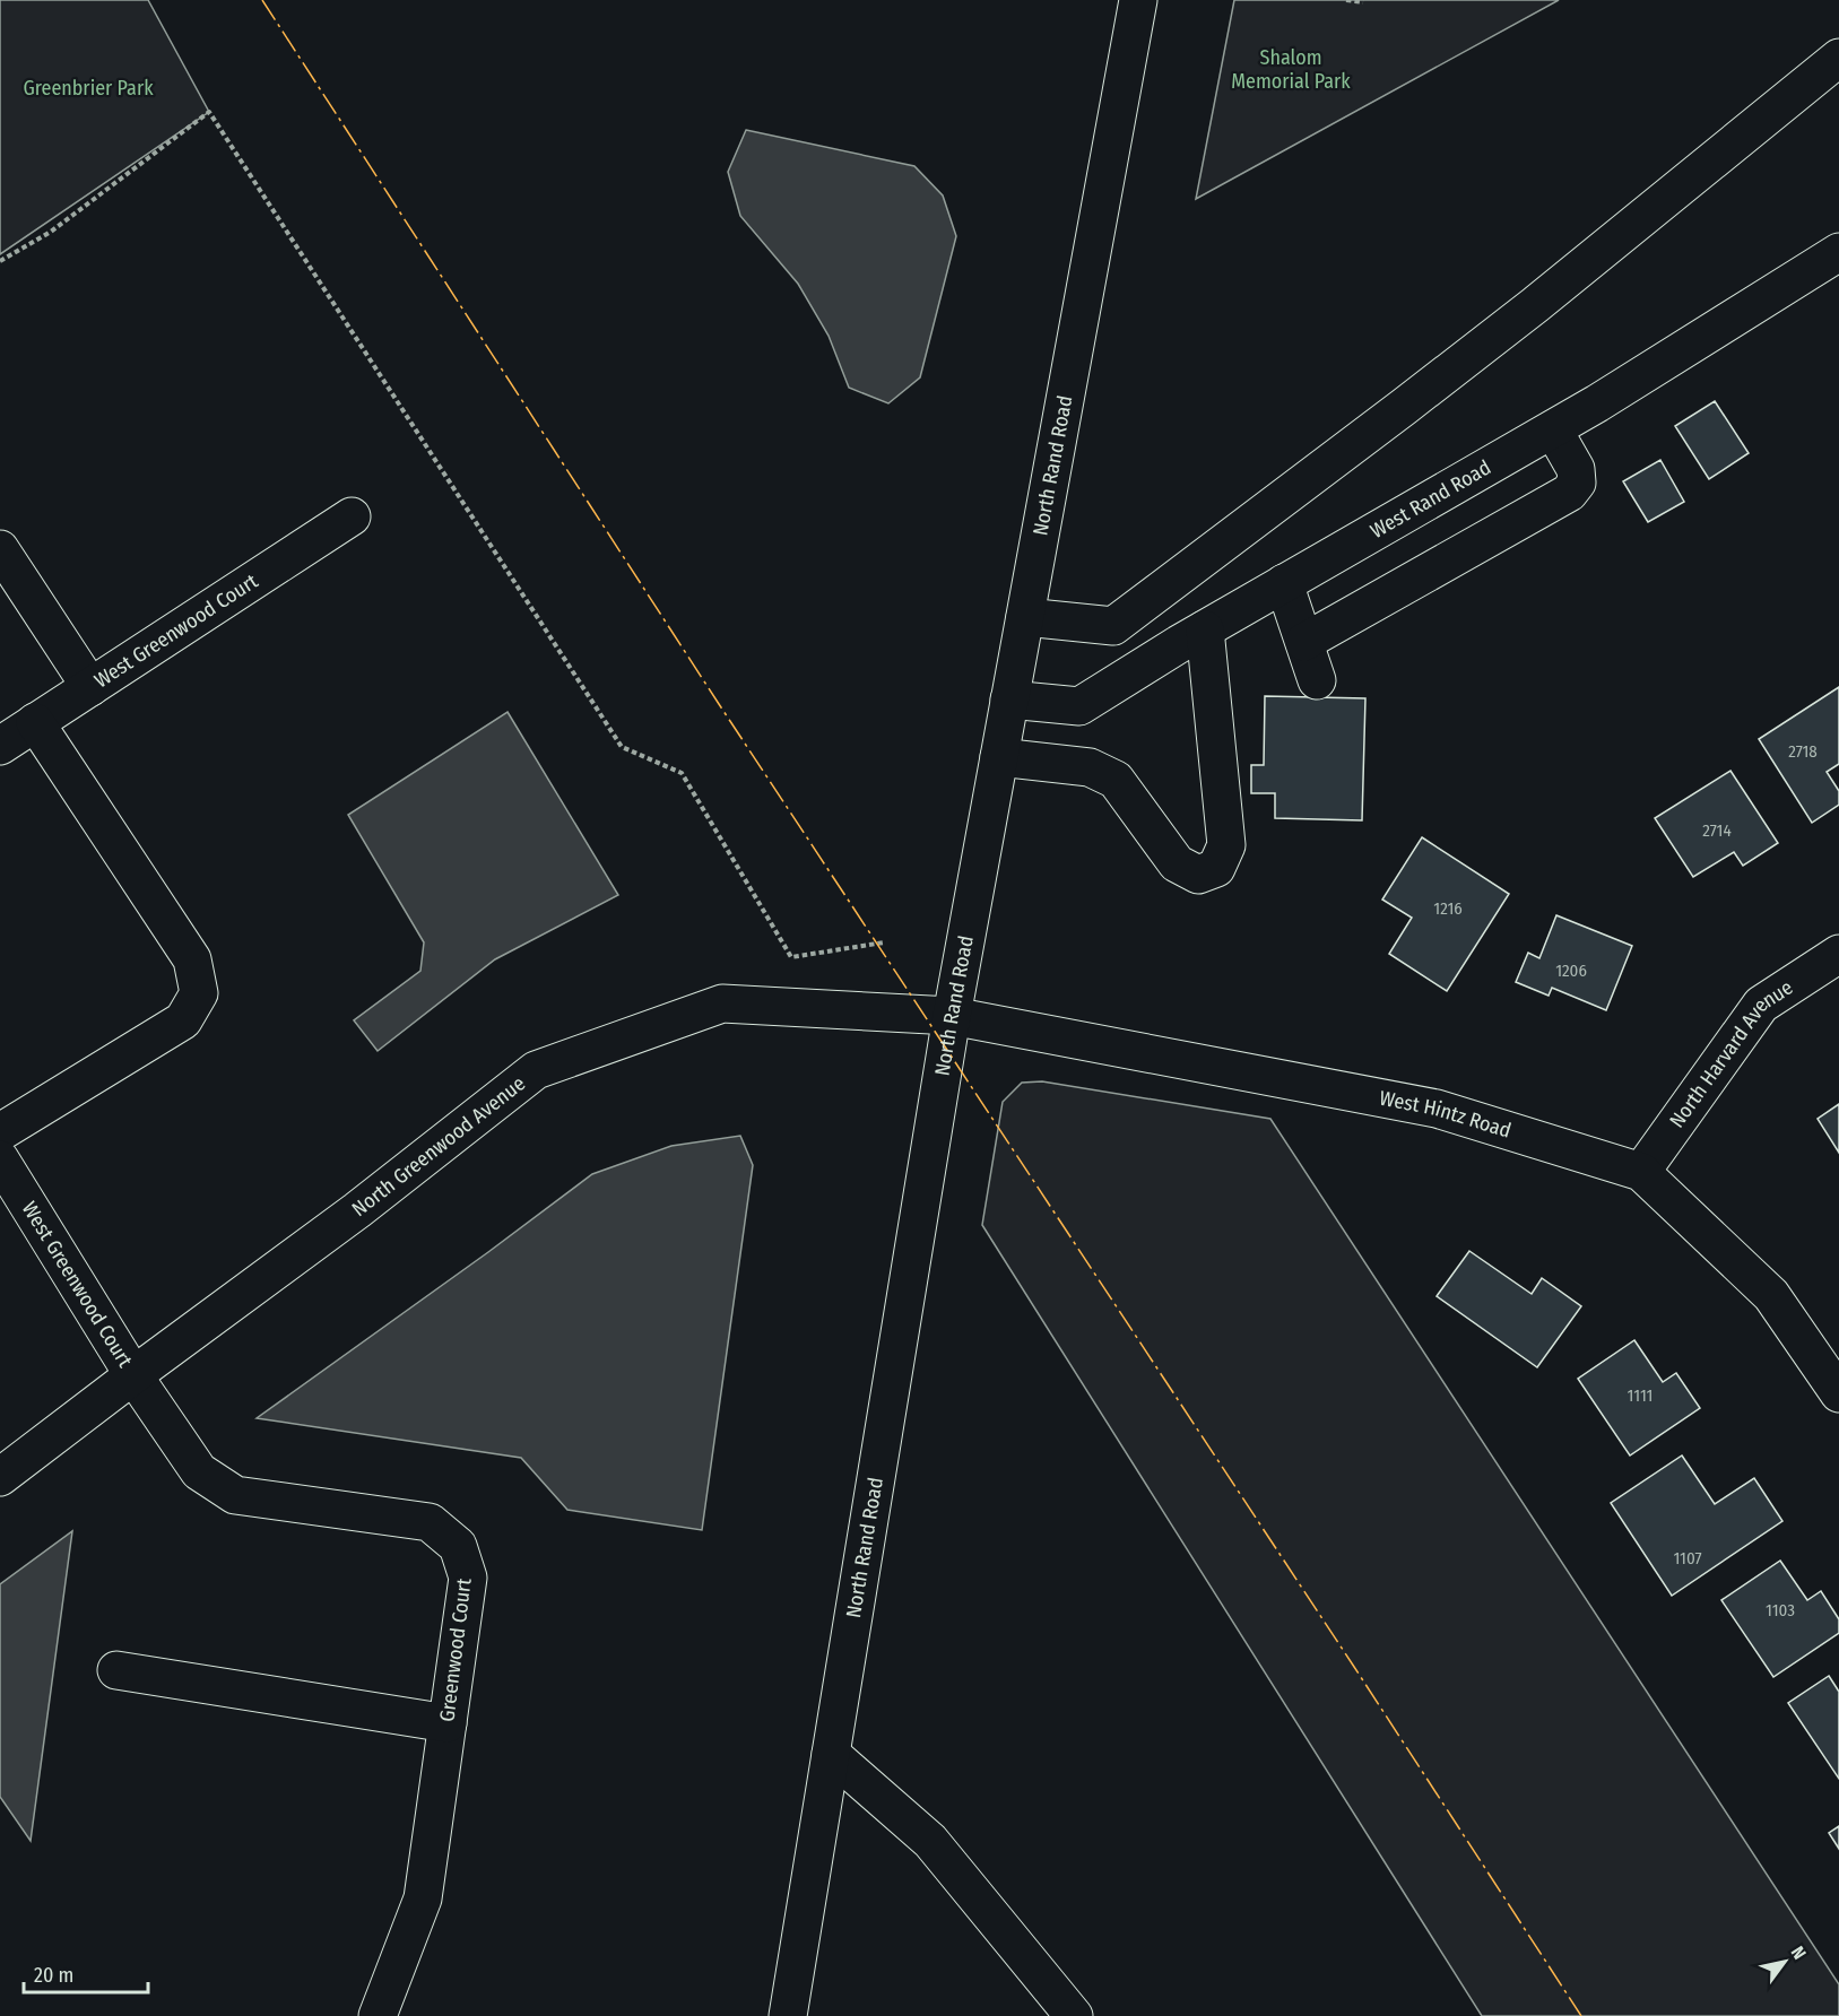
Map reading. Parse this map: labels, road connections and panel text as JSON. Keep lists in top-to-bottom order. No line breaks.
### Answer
{"streets":{"street":["North Rand Road","West Rand Road","West Greenwood Court","North Harvard Avenue","West Hintz Road","North Greenwood Avenue","Greenwood Court"]},"crossings":[["North Rand Road","West Rand Road"],["North Rand Road","West Hintz Road"],["North Rand Road","North Greenwood Avenue"],["West Greenwood Court","North Greenwood Avenue"],["West Greenwood Court","Greenwood Court"],["North Harvard Avenue","West Hintz Road"],["West Hintz Road","North Greenwood Avenue"],["North Greenwood Avenue","Greenwood Court"]],"parks":["Shalom Memorial Park","Greenbrier Park"],"house_numbers":["2718","2714","1216","1206","1111","1107","1103"],"scale_bar":"20 m","north":"top right"}
